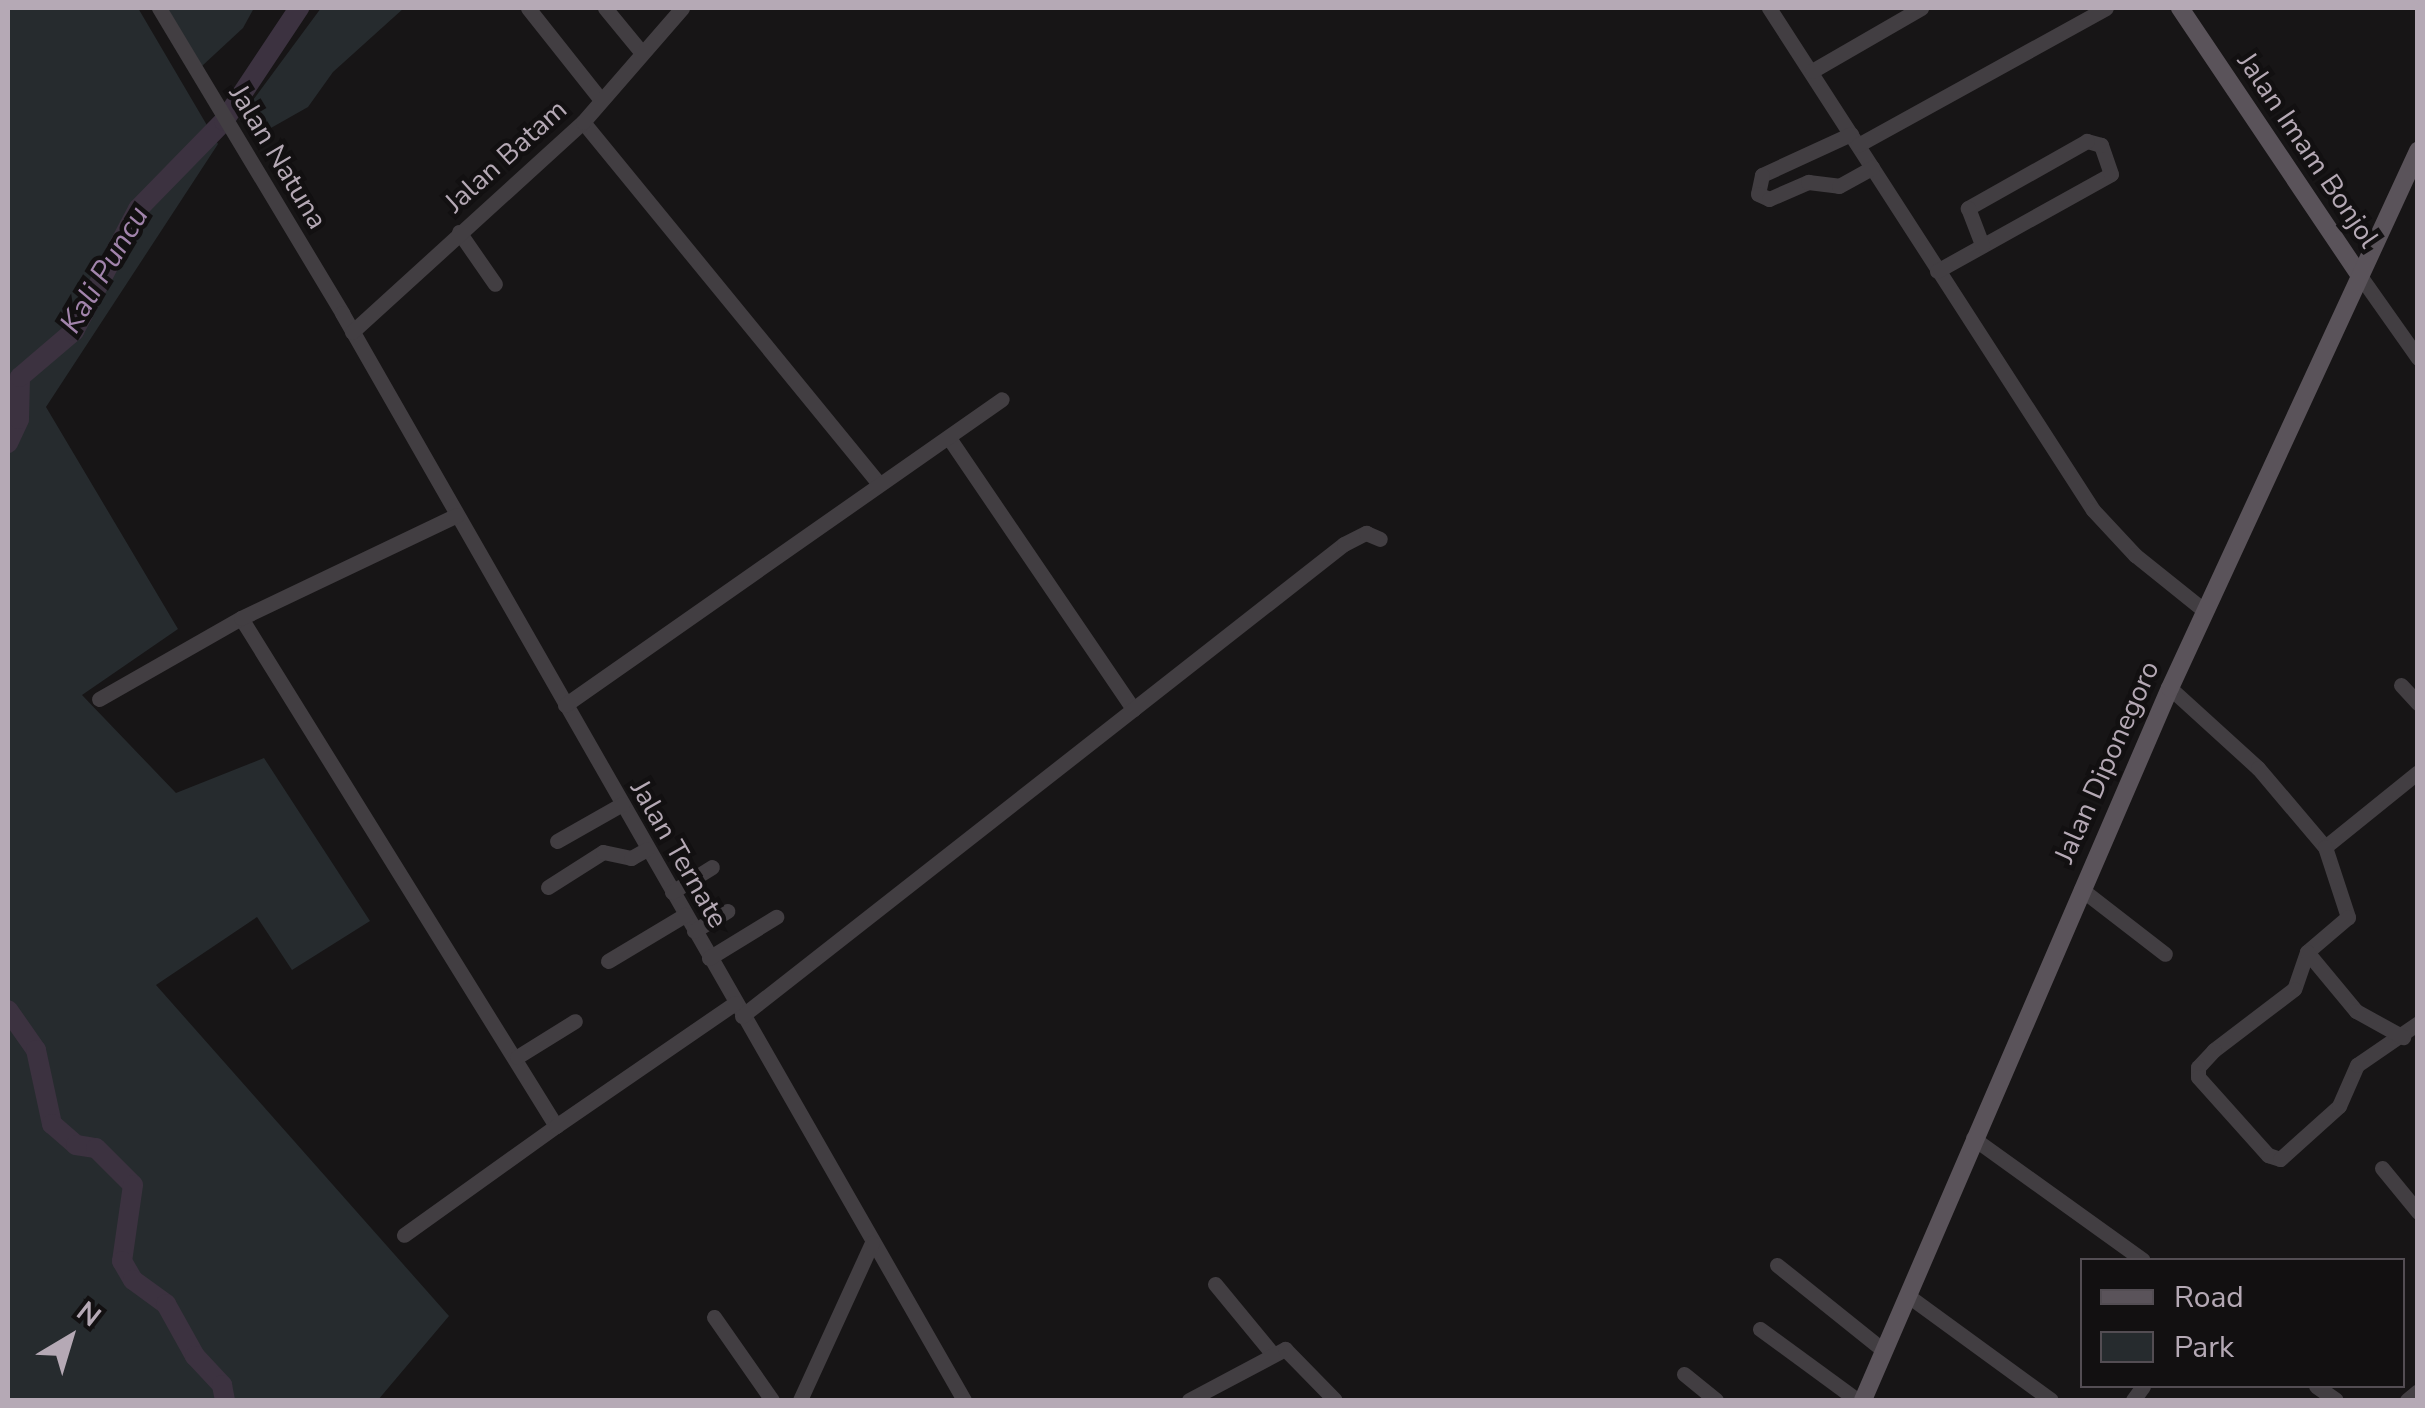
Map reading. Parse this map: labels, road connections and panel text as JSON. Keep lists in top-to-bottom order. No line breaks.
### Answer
{"streets":{"main road":["Jalan Imam Bonjol","Jalan Diponegoro"],"street":["Jalan Batam","Jalan Natuna","Jalan Ternate"]},"crossings":[["Jalan Imam Bonjol","Jalan Diponegoro"],["Jalan Batam","Jalan Natuna"],["Jalan Batam","Jalan Ternate"],["Jalan Natuna","Jalan Ternate"]],"water":["Kali Puncu"],"legend":["Road","Park"],"north":"top right"}
